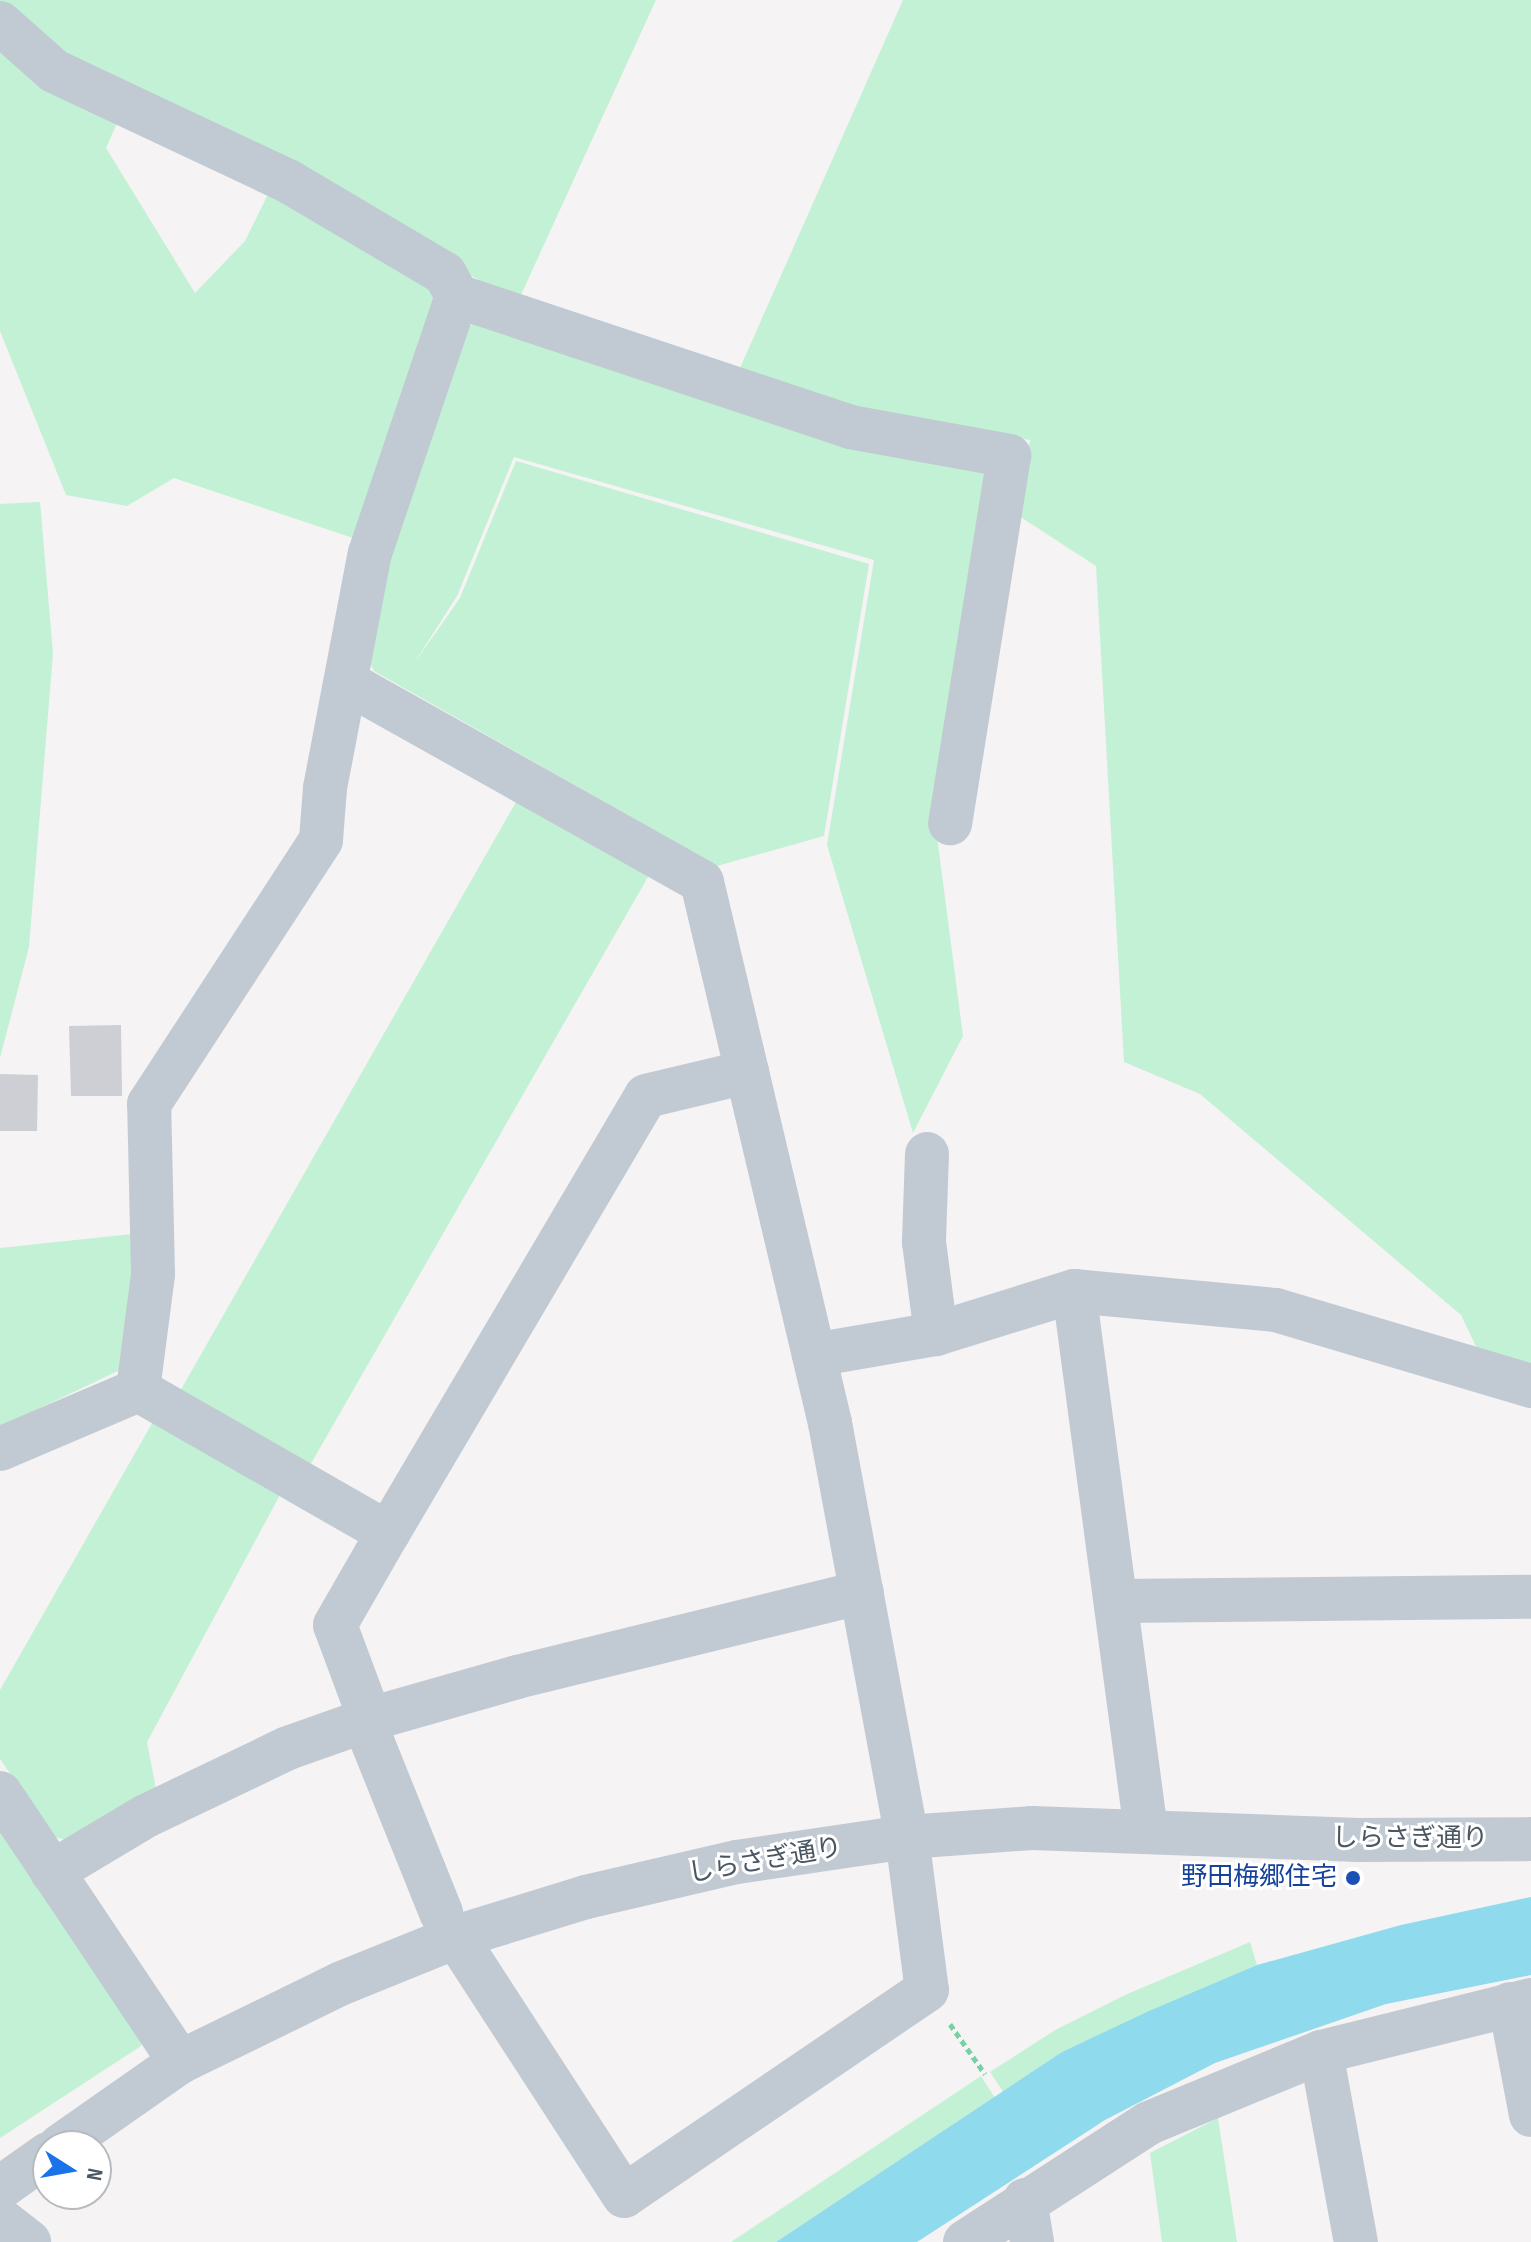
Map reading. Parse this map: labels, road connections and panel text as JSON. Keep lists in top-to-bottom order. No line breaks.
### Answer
{"streets":{"street":["しらさぎ通り"]},"places":["野田梅郷住宅"],"north":"right"}
